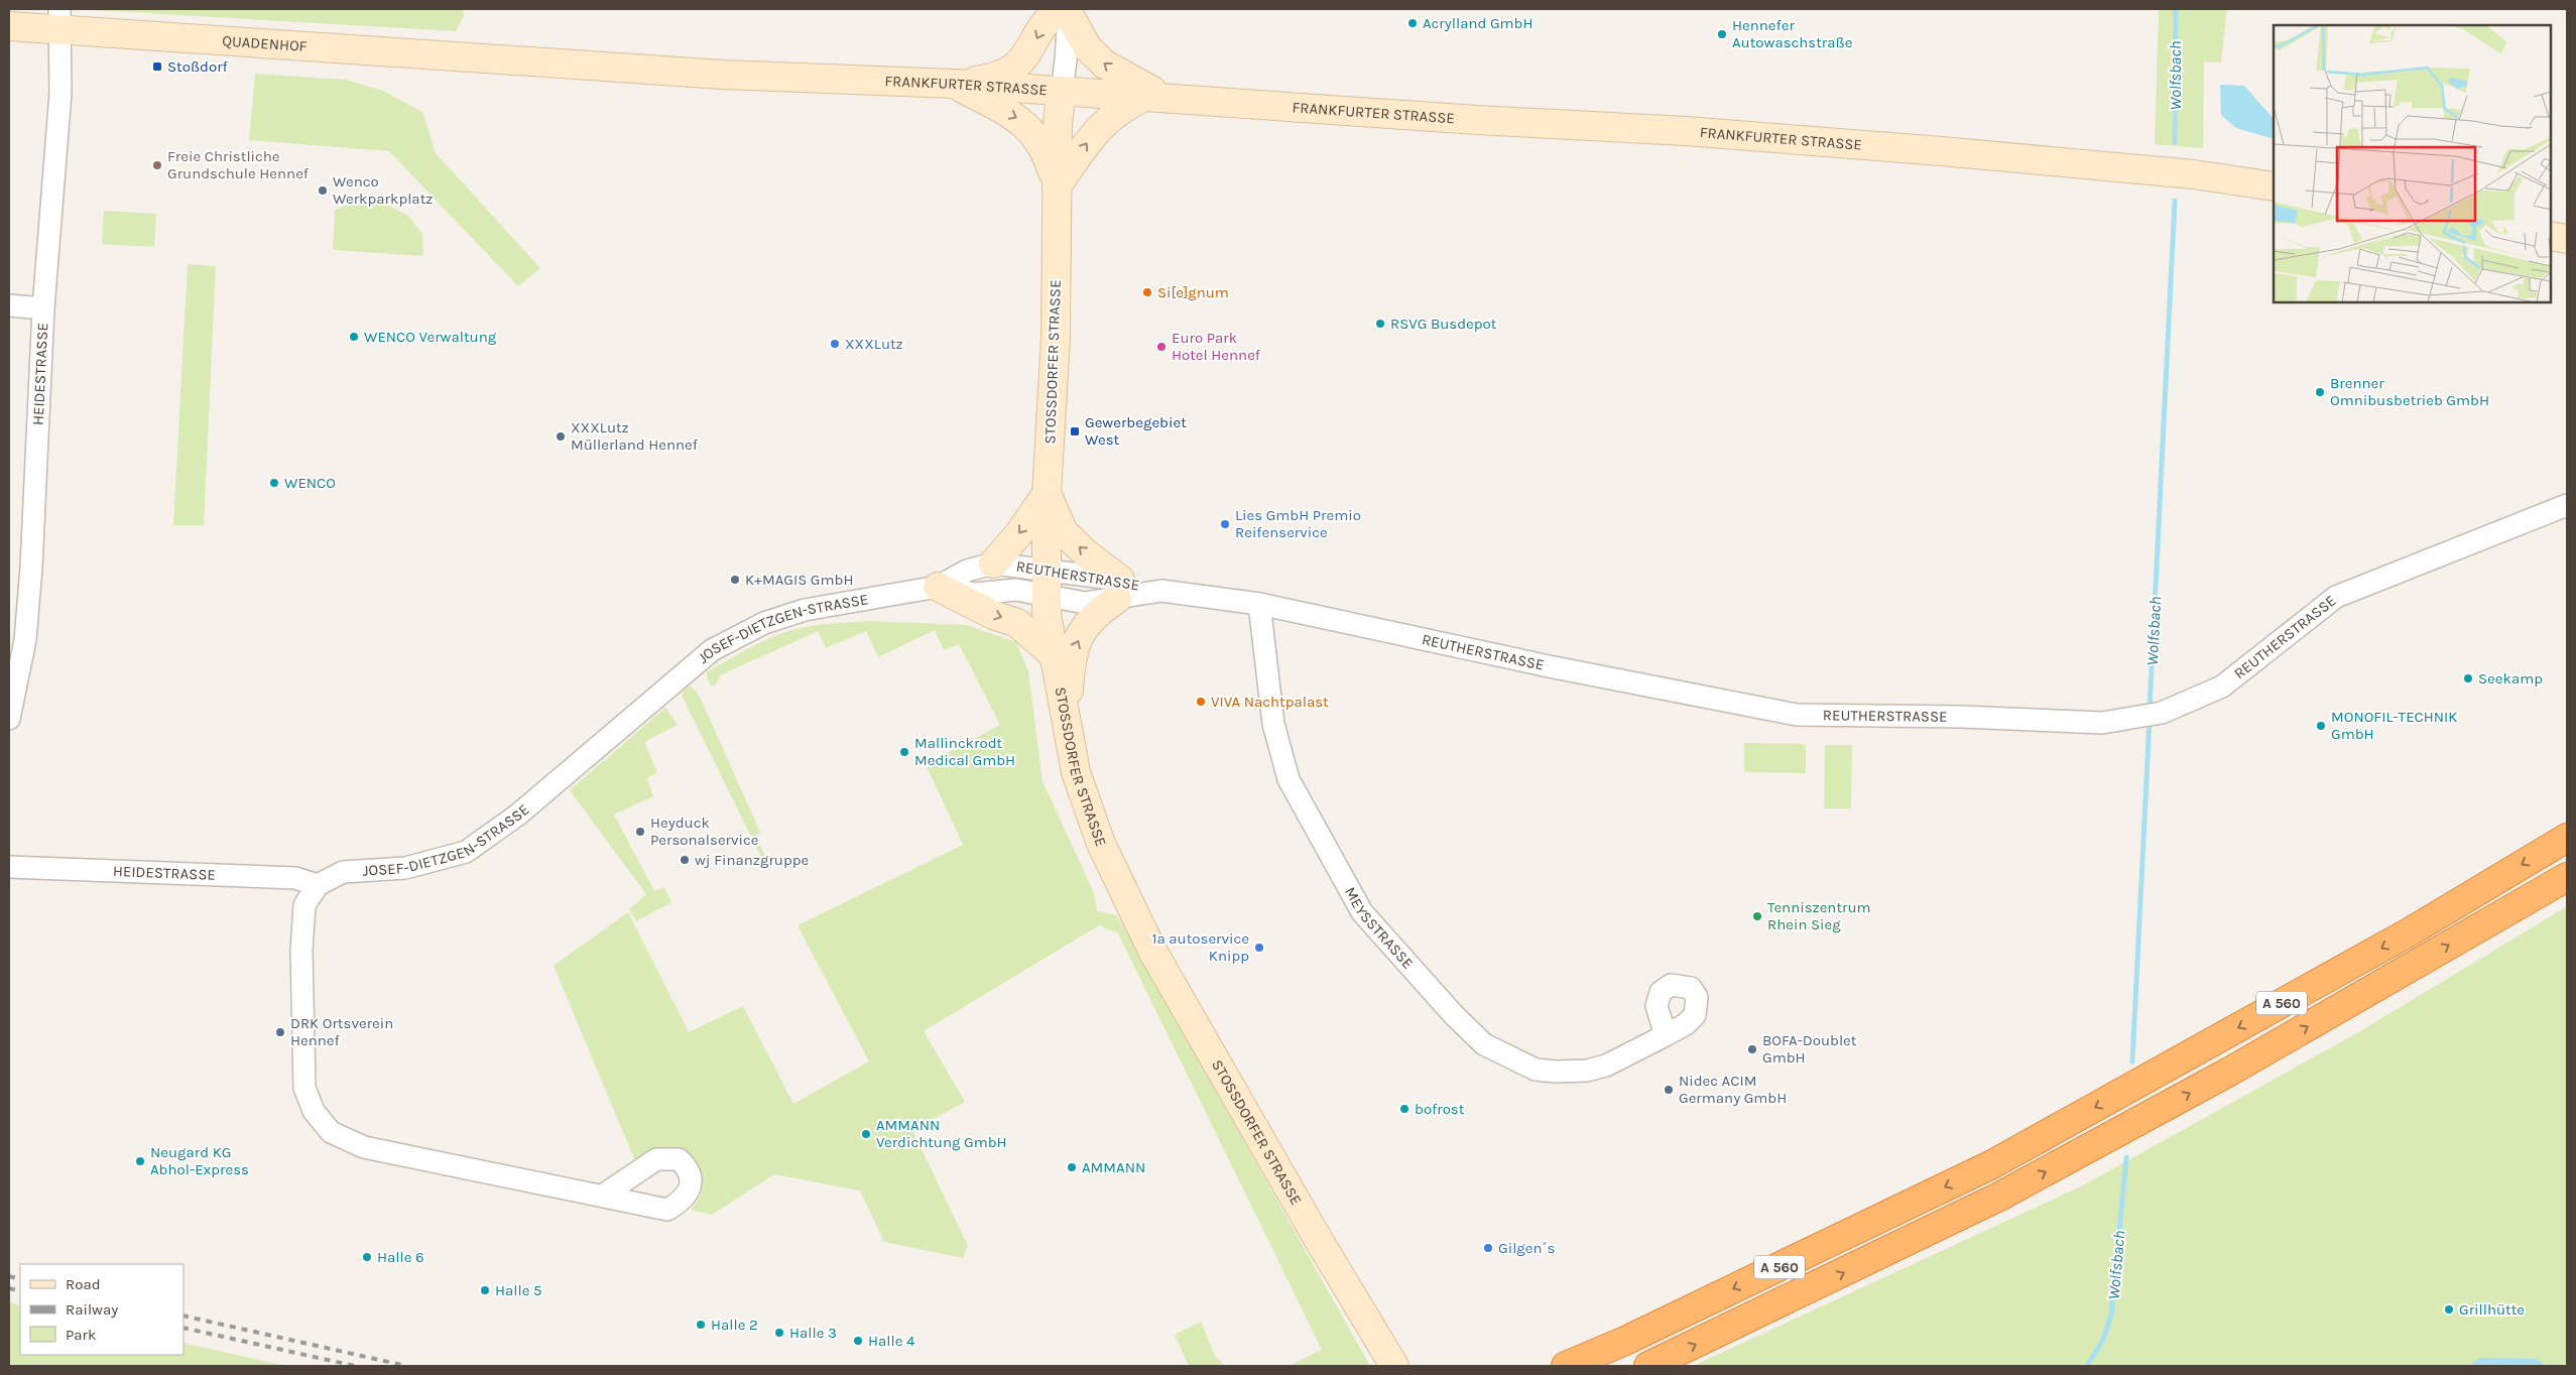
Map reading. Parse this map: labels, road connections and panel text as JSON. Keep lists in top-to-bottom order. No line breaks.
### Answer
{"streets":{"highway":["A 560"],"main road":["QUADENHOF","FRANKFURTER STRASSE","STOSSDORFER STRASSE"],"street":["HEIDESTRASSE","REUTHERSTRASSE","JOSEF-DIETZGEN-STRASSE","MEYSSTRASSE"]},"crossings":[["QUADENHOF","FRANKFURTER STRASSE"],["QUADENHOF","HEIDESTRASSE"],["FRANKFURTER STRASSE","STOSSDORFER STRASSE"],["STOSSDORFER STRASSE","REUTHERSTRASSE"],["STOSSDORFER STRASSE","JOSEF-DIETZGEN-STRASSE"],["HEIDESTRASSE","JOSEF-DIETZGEN-STRASSE"],["REUTHERSTRASSE","JOSEF-DIETZGEN-STRASSE"],["REUTHERSTRASSE","MEYSSTRASSE"]],"water":["Wolfsbach"],"places":{"other":["Acrylland GmbH","Hennefer Autowaschstraße","Freie Christliche Grundschule Hennef","Wenco Werkparkplatz","Si[e]gnum","RSVG Busdepot","WENCO Verwaltung","XXXLutz","Euro Park Hotel Hennef","Brenner Omnibusbetrieb GmbH","XXXLutz Müllerland Hennef","WENCO","Lies GmbH Premio Reifenservice","K+MAGIS GmbH","Seekamp","VIVA Nachtpalast","MONOFIL-TECHNIK GmbH","Mallinckrodt Medical GmbH","Heyduck Personalservice","wj Finanzgruppe","Tenniszentrum Rhein Sieg","1a autoservice Knipp","DRK Ortsverein Hennef","BOFA-Doublet GmbH","Nidec ACIM Germany GmbH","bofrost","AMMANN Verdichtung GmbH","Neugard KG Abhol-Express","AMMANN","Gilgen´s","Halle 6","Halle 5","Grillhütte","Halle 2","Halle 3","Halle 4"],"transit":["Stoßdorf","Gewerbegebiet West"]},"legend":["Road","Railway","Park"]}
